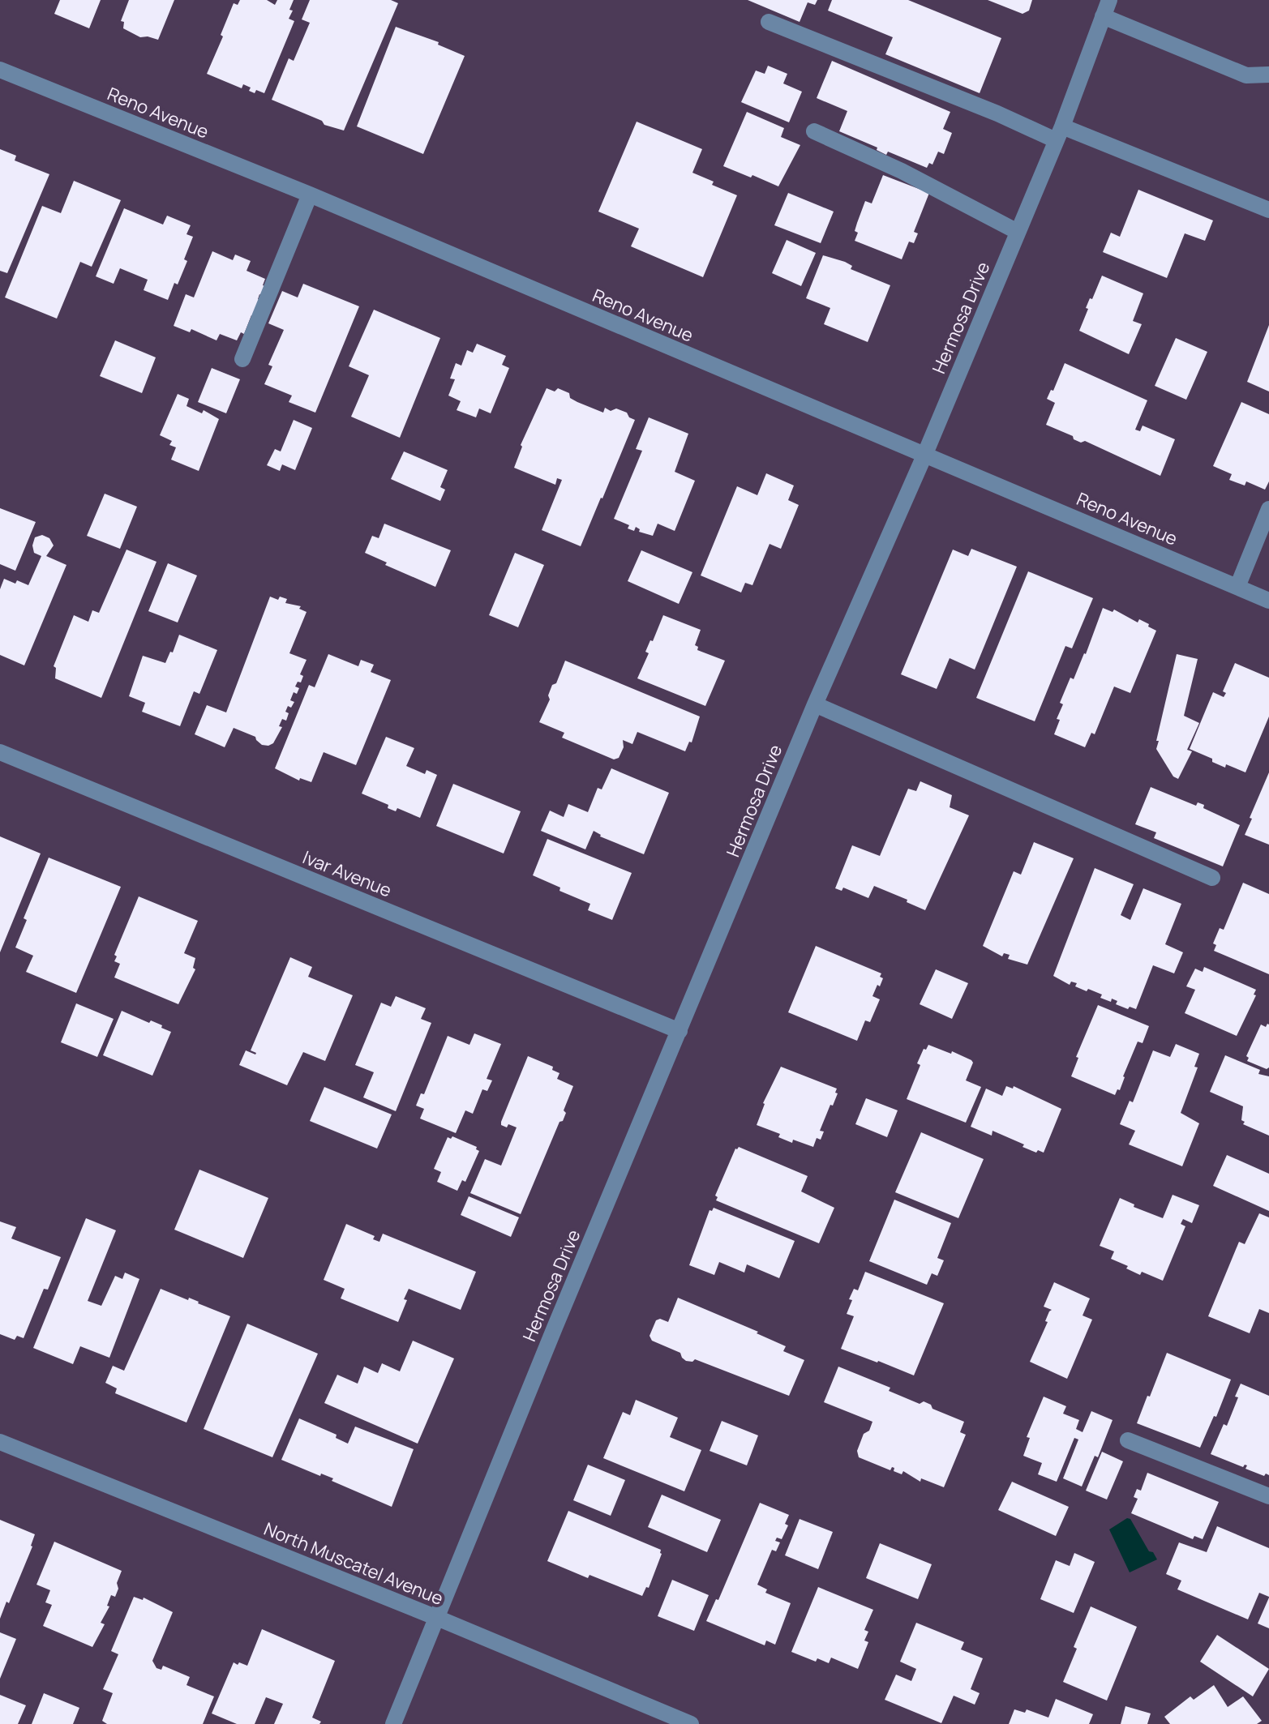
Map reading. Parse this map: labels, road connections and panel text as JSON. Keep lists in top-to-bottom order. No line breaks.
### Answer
{"streets":{"street":["Reno Avenue","Hermosa Drive","Ivar Avenue","North Muscatel Avenue"]},"crossings":[["Reno Avenue","Hermosa Drive"],["Hermosa Drive","Ivar Avenue"],["Hermosa Drive","North Muscatel Avenue"]]}
